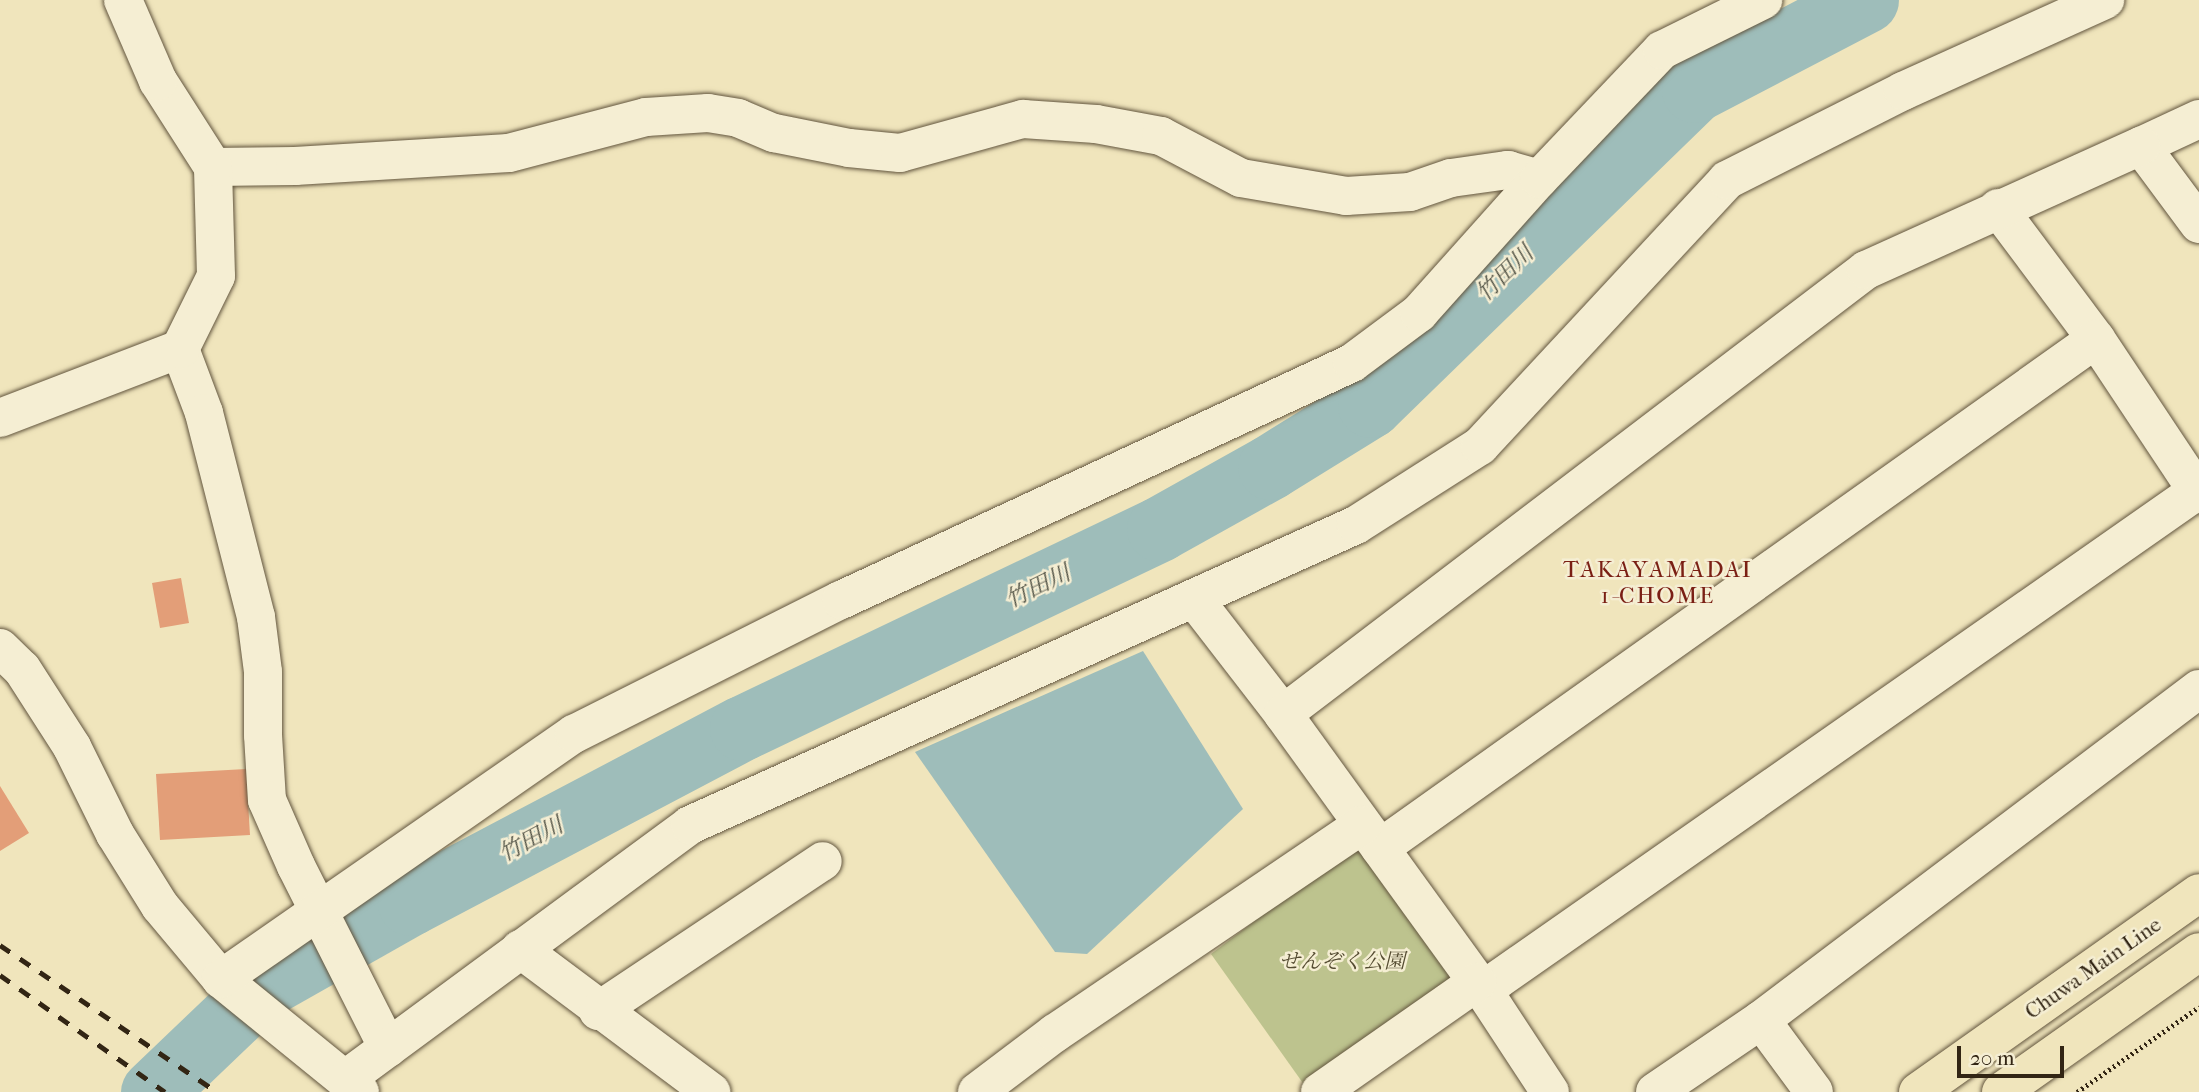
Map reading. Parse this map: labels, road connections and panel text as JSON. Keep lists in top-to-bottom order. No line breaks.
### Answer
{"streets":{"main road":["Chuwa Main Line"]},"districts":["TAKAYAMADAI 1-CHOME"],"water":["竹田川"],"parks":["せんぞく公園"],"scale_bar":"20 m"}
